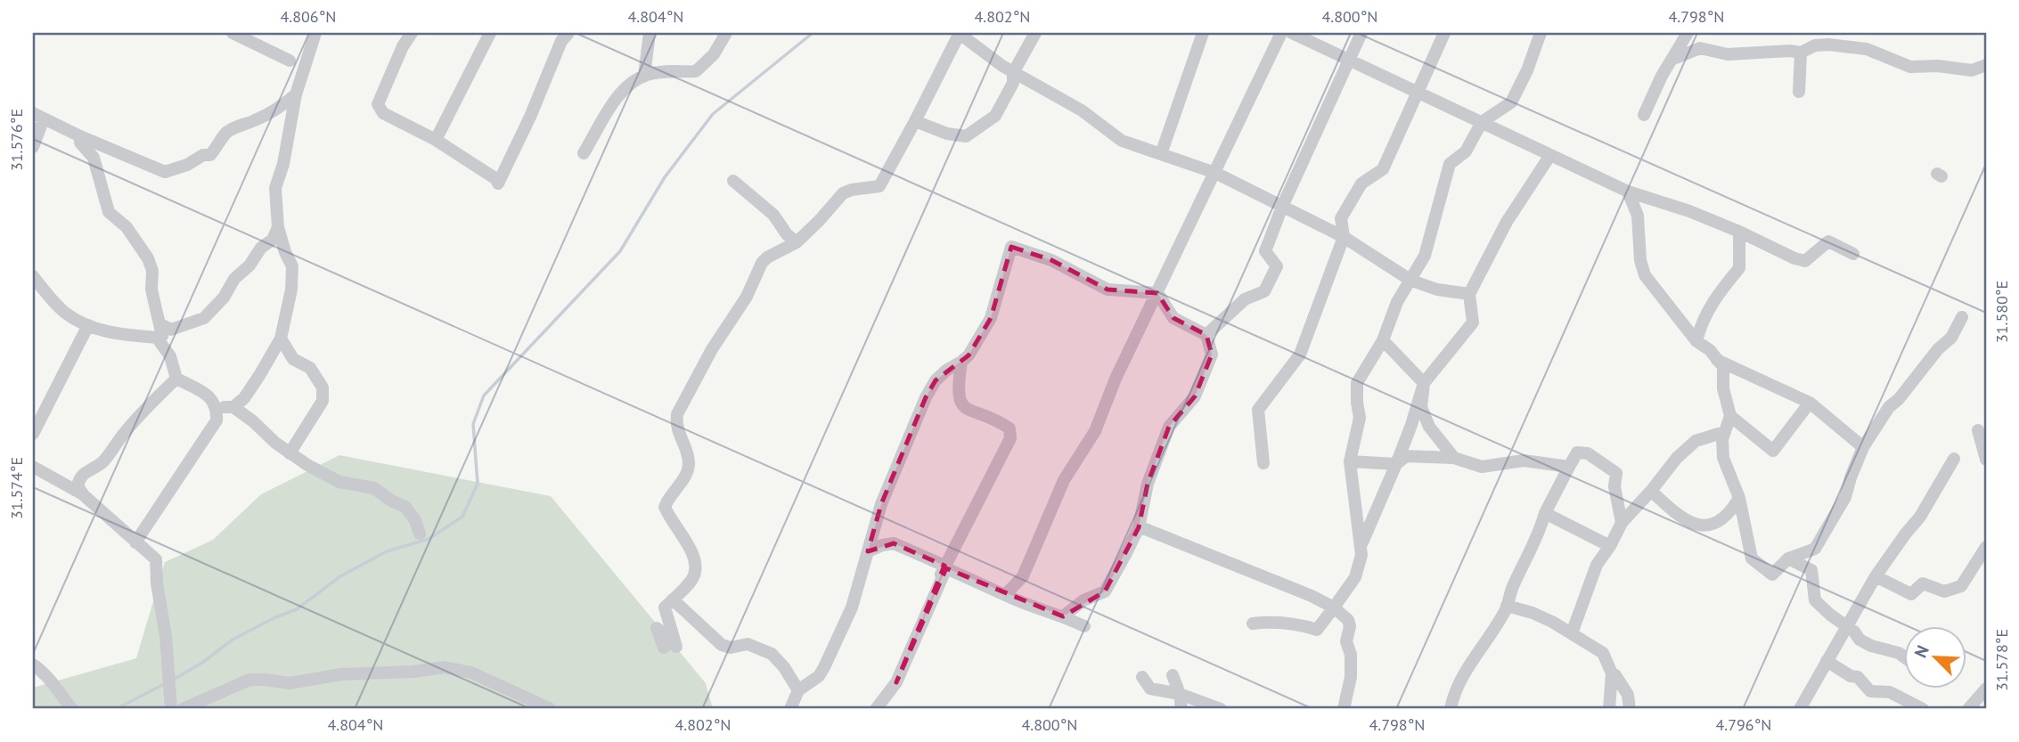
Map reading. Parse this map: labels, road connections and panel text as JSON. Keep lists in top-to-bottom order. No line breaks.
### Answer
{"north":"top left","coordinates":["4.806°N","4.804°N","4.802°N","4.800°N","4.798°N","31.576°E","31.580°E","31.574°E","31.578°E","4.796°N"]}
